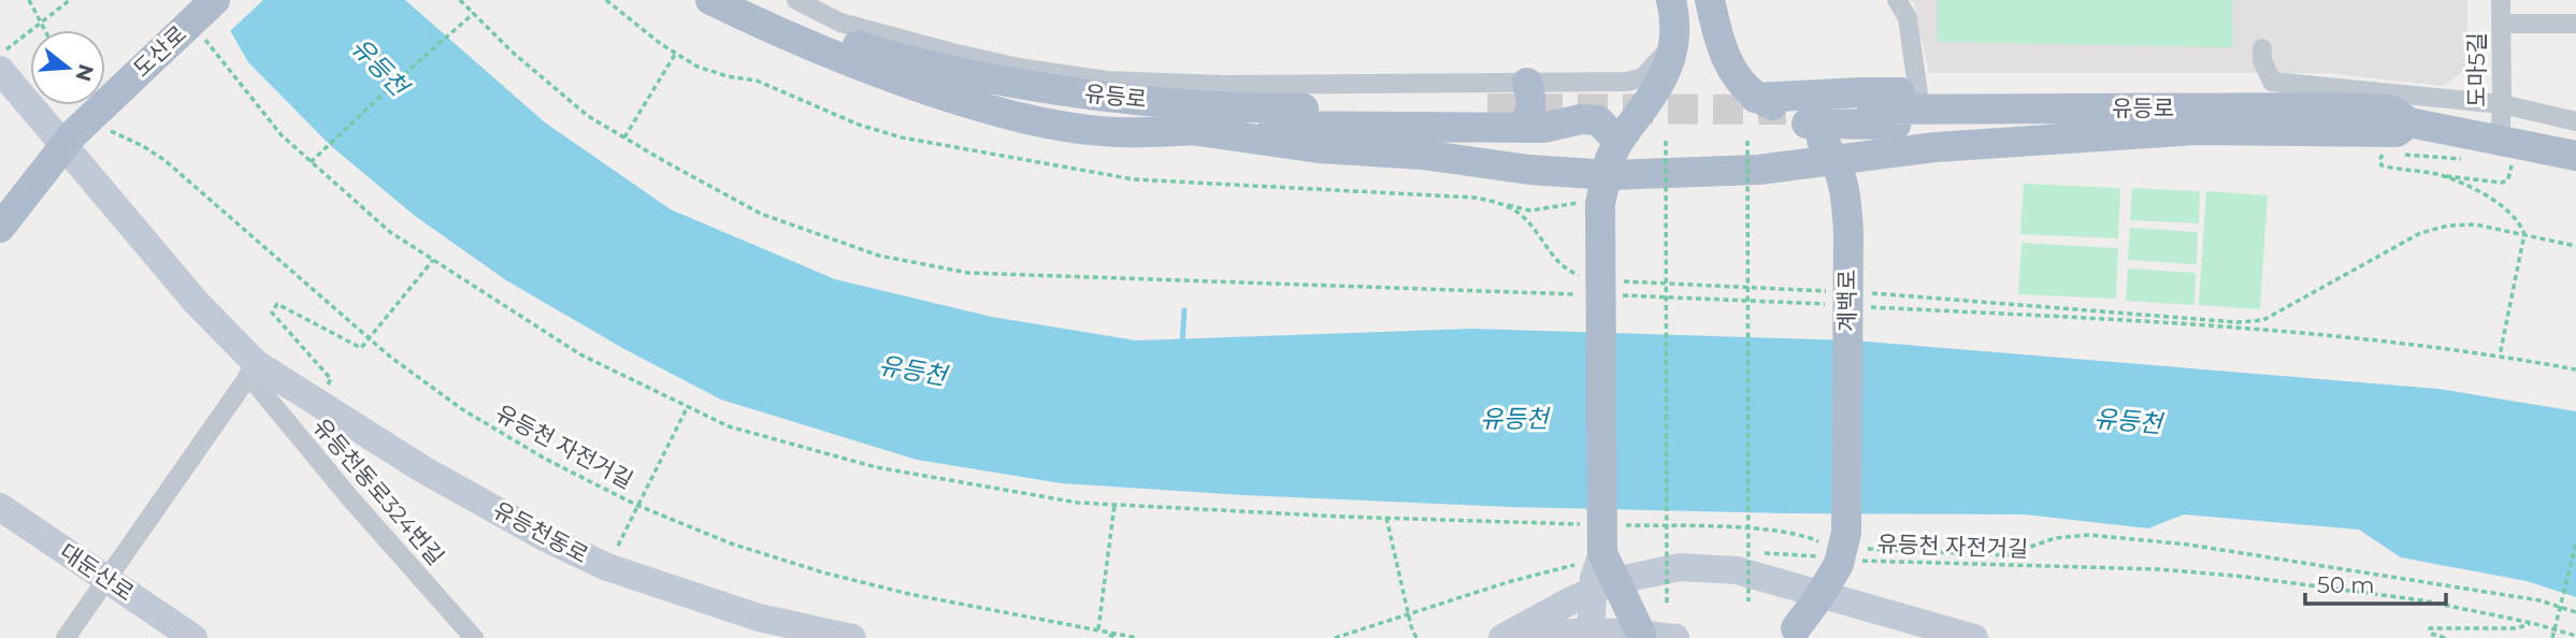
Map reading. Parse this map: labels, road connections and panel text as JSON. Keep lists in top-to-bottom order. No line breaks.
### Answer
{"streets":{"main road":["도산로","유등로","계백로","유등천동로","대둔산로"],"street":["도마5길","유등천동로324번길"],"path":["유등천 자전거길"]},"crossings":[["도산로","유등천 자전거길"],["도산로","유등천동로"],["도마5길","유등로"],["유등로","계백로"],["유등천 자전거길","유등천동로"],["유등천동로324번길","유등천동로"]],"water":["유등천"],"scale_bar":"50 m","north":"right"}
